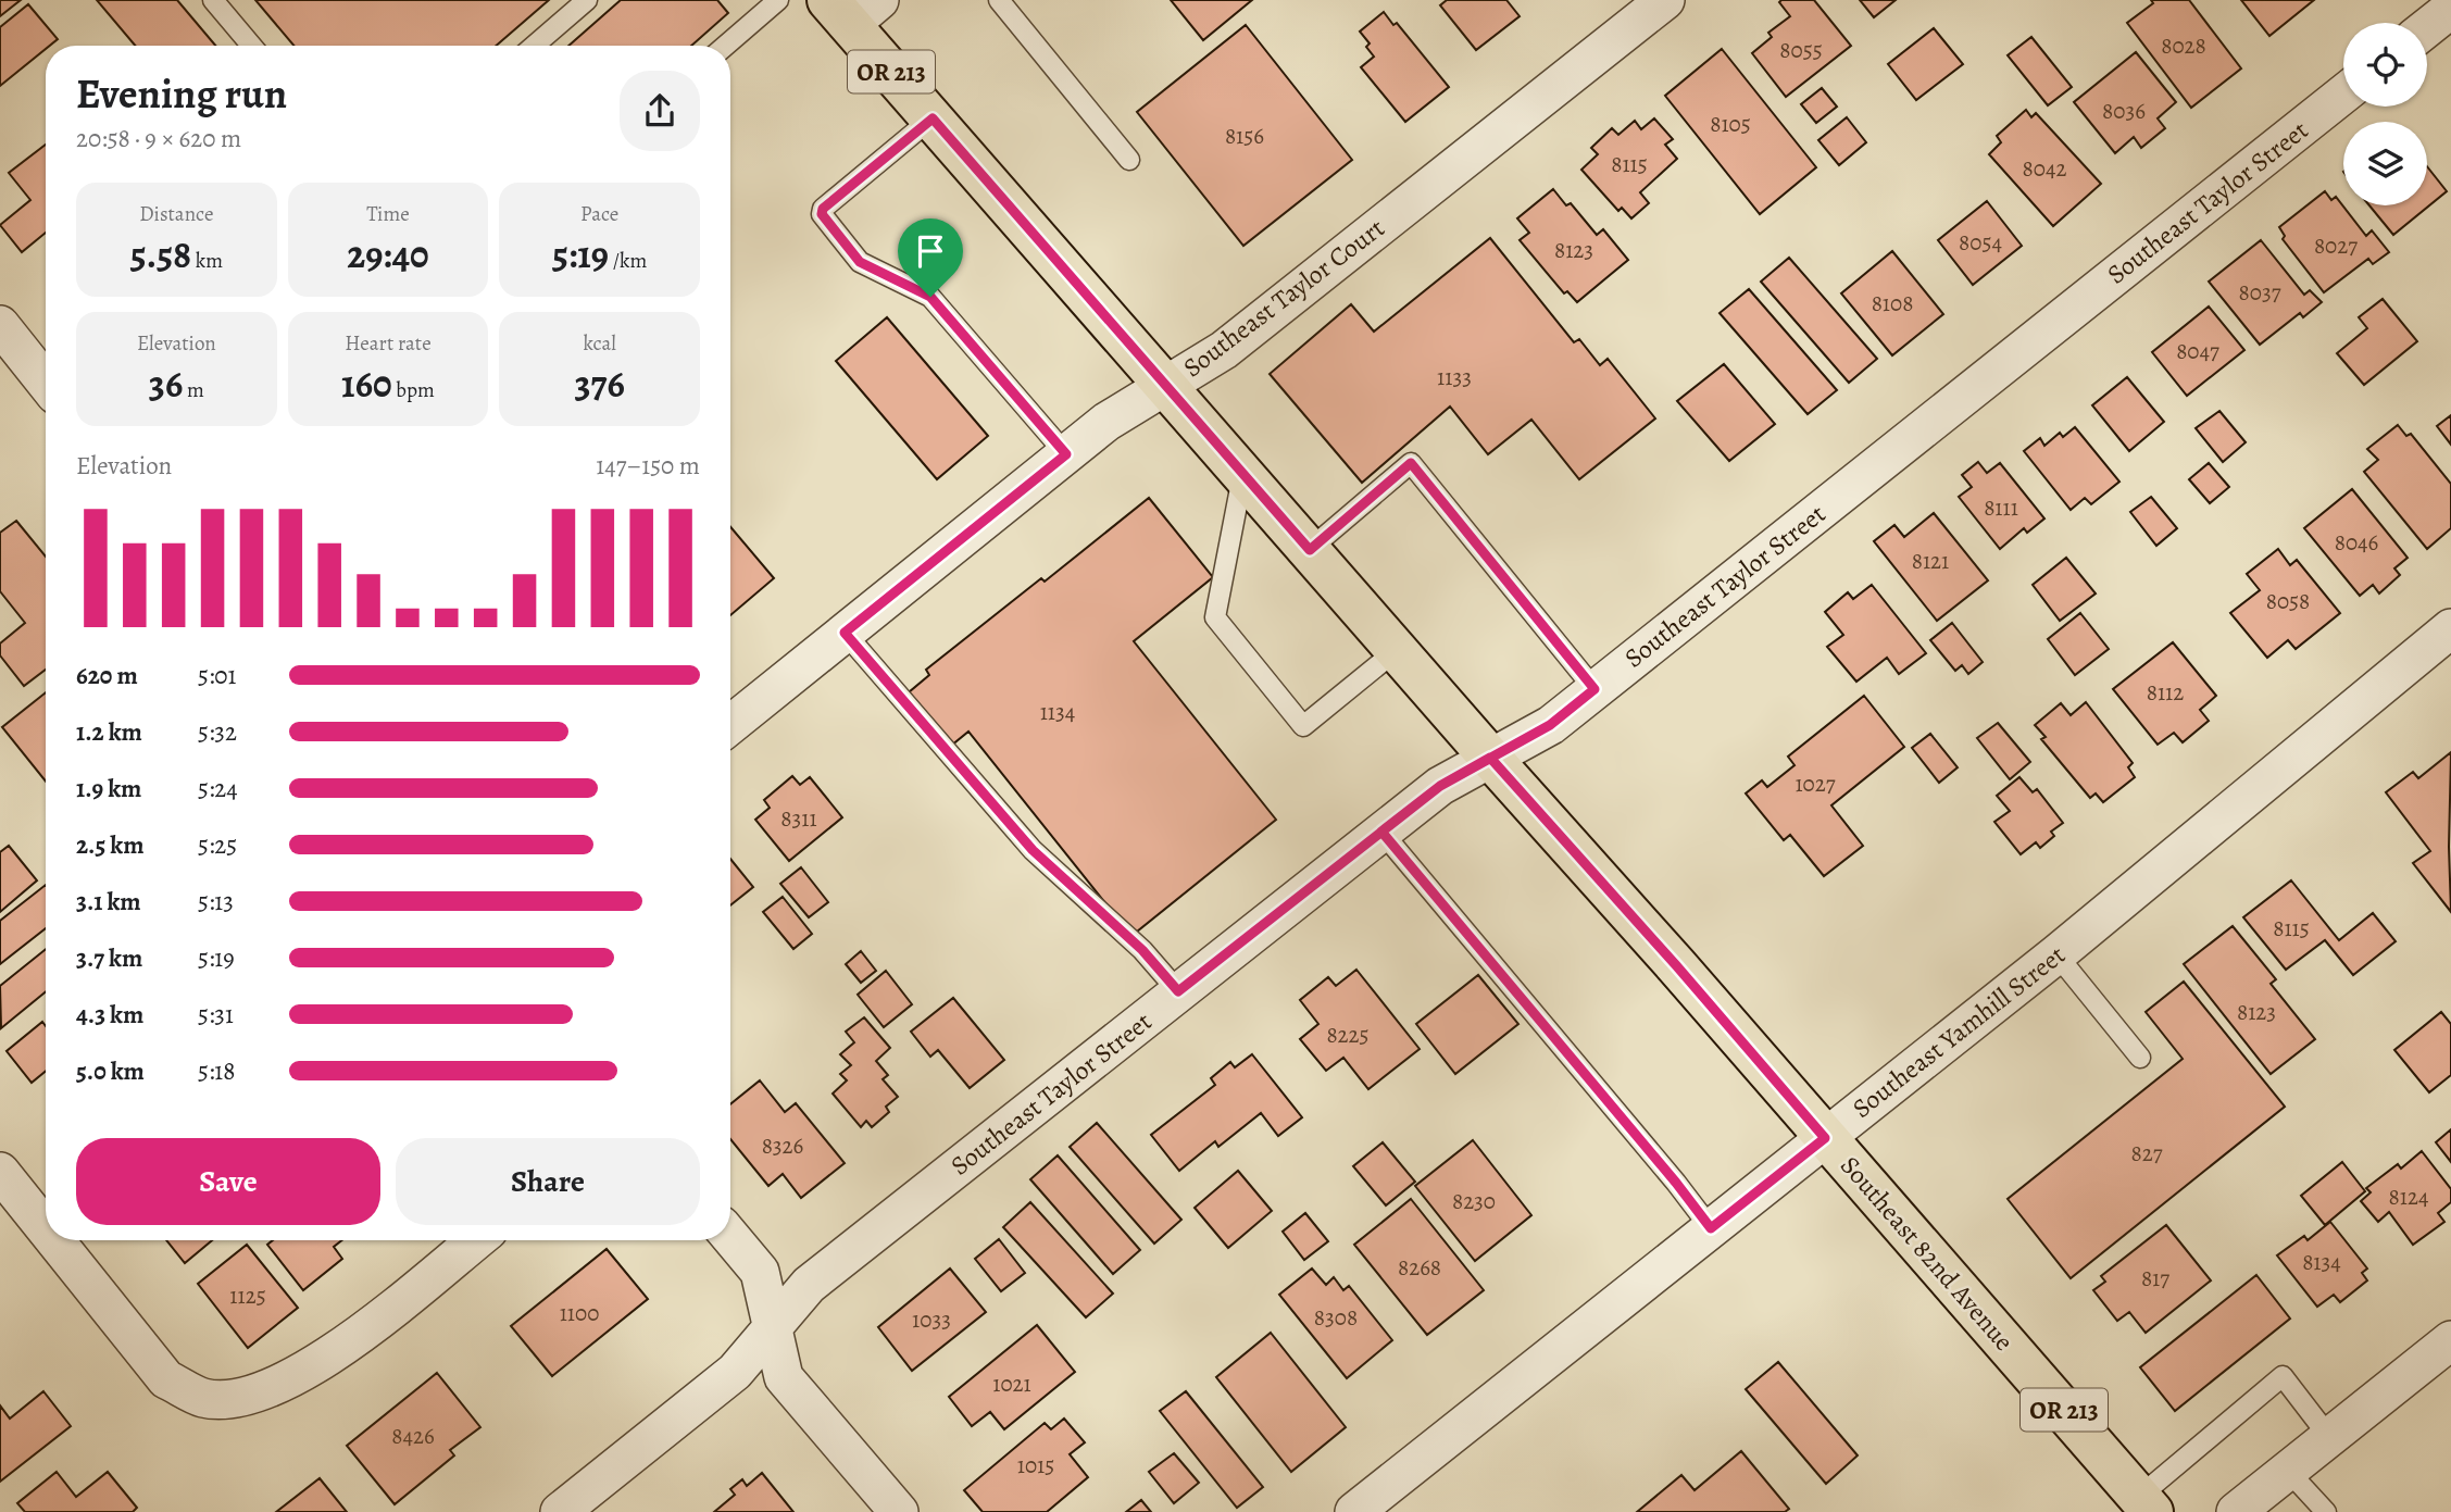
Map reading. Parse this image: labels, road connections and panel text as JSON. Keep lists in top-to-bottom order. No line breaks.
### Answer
{"streets":{"main road":["OR 213","Southeast 82nd Avenue"],"street":["Southeast Taylor Street","Southeast Taylor Court","Southeast Yamhill Street"]},"crossings":[["Southeast Taylor Street","Southeast 82nd Avenue"],["Southeast Taylor Court","Southeast 82nd Avenue"],["Southeast Yamhill Street","Southeast 82nd Avenue"]],"house_numbers":["8028","8055","8036","8105","8156","8115","8042","8054","8027","8123","8037","8108","8047","1133","8111","8046","8121","8058","8112","1134","1027","8311","8115","8123","8225","8326","827","8124","8230","8134","8268","817","1125","1100","8308","1033","1021","8426","1015"],"page":{"heading":["Evening run","20:58 · 9 × 620 m"],"stats":[["Distance","5.58 km"],["Time","29:40"],["Pace","5:19 /km"],["Elevation","36 m"],["Heart rate","160 bpm"],["kcal","376"]],"chart":["Elevation","147–150 m"],"list":[{"name":"620 m","note":"5:01"},{"name":"1.2 km","note":"5:32"},{"name":"1.9 km","note":"5:24"},{"name":"2.5 km","note":"5:25"},{"name":"3.1 km","note":"5:13"},{"name":"3.7 km","note":"5:19"},{"name":"4.3 km","note":"5:31"},{"name":"5.0 km","note":"5:18"}],"buttons":["Save","Share"]}}
